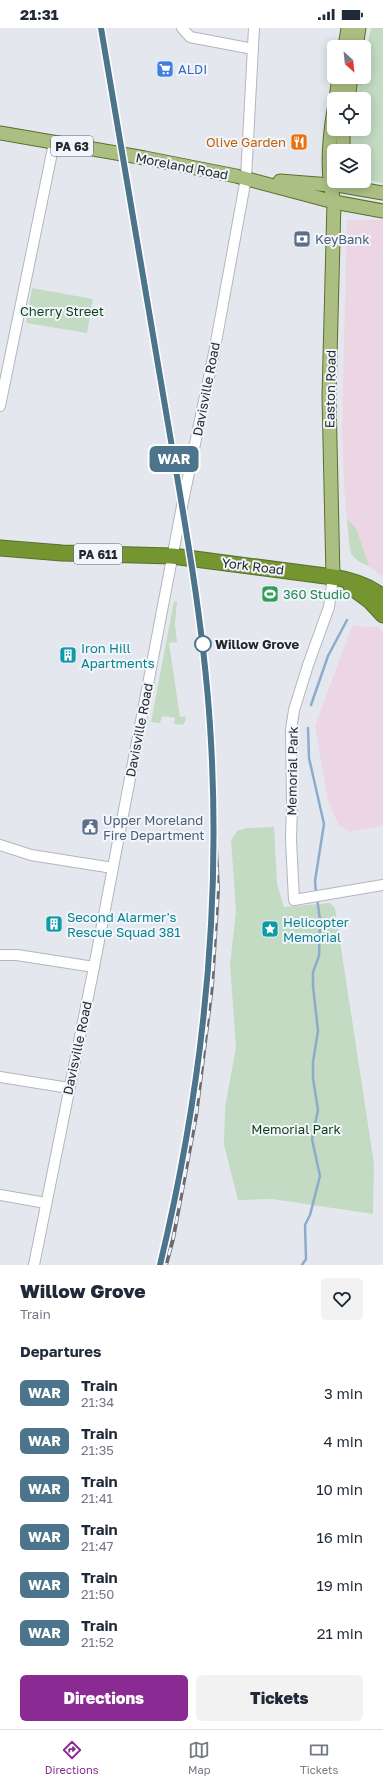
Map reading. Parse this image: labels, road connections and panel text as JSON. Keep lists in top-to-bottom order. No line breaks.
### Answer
{"streets":{"highway":["PA 611","York Road"],"main road":["PA 63","Moreland Road","Easton Road"],"street":["Davisville Road","Memorial Park"]},"crossings":[["PA 63","Moreland Road"],["PA 63","Davisville Road"],["PA 63","Easton Road"],["Moreland Road","Davisville Road"],["Davisville Road","PA 611"],["Davisville Road","York Road"],["Easton Road","PA 611"],["Easton Road","York Road"],["Easton Road","Memorial Park"],["PA 611","York Road"],["PA 611","Memorial Park"],["York Road","Memorial Park"]],"parks":["Cherry Street","Memorial Park"],"places":{"supermarket":["ALDI"],"restaurant":["Olive Garden"],"bank":["KeyBank"],"sports":["360 Studio"],"other":["Willow Grove"],"building":["Iron Hill Apartments","Second Alarmer's Rescue Squad 381"],"public building":["Upper Moreland Fire Department"],"place":["Helicopter Memorial"]},"north":"bottom right","page":{"status":"21:31","on_map":"WAR","heading":[["Willow Grove","Train"],"Departures"],"list":[{"mark":"WAR","name":"Train","note":"21:34","value":"3 min"},{"mark":"WAR","name":"Train","note":"21:35","value":"4 min"},{"mark":"WAR","name":"Train","note":"21:41","value":"10 min"},{"mark":"WAR","name":"Train","note":"21:47","value":"16 min"},{"mark":"WAR","name":"Train","note":"21:50","value":"19 min"},{"mark":"WAR","name":"Train","note":"21:52","value":"21 min"}],"buttons":["Directions","Tickets"],"tabs":["Directions","Map","Tickets"]}}
